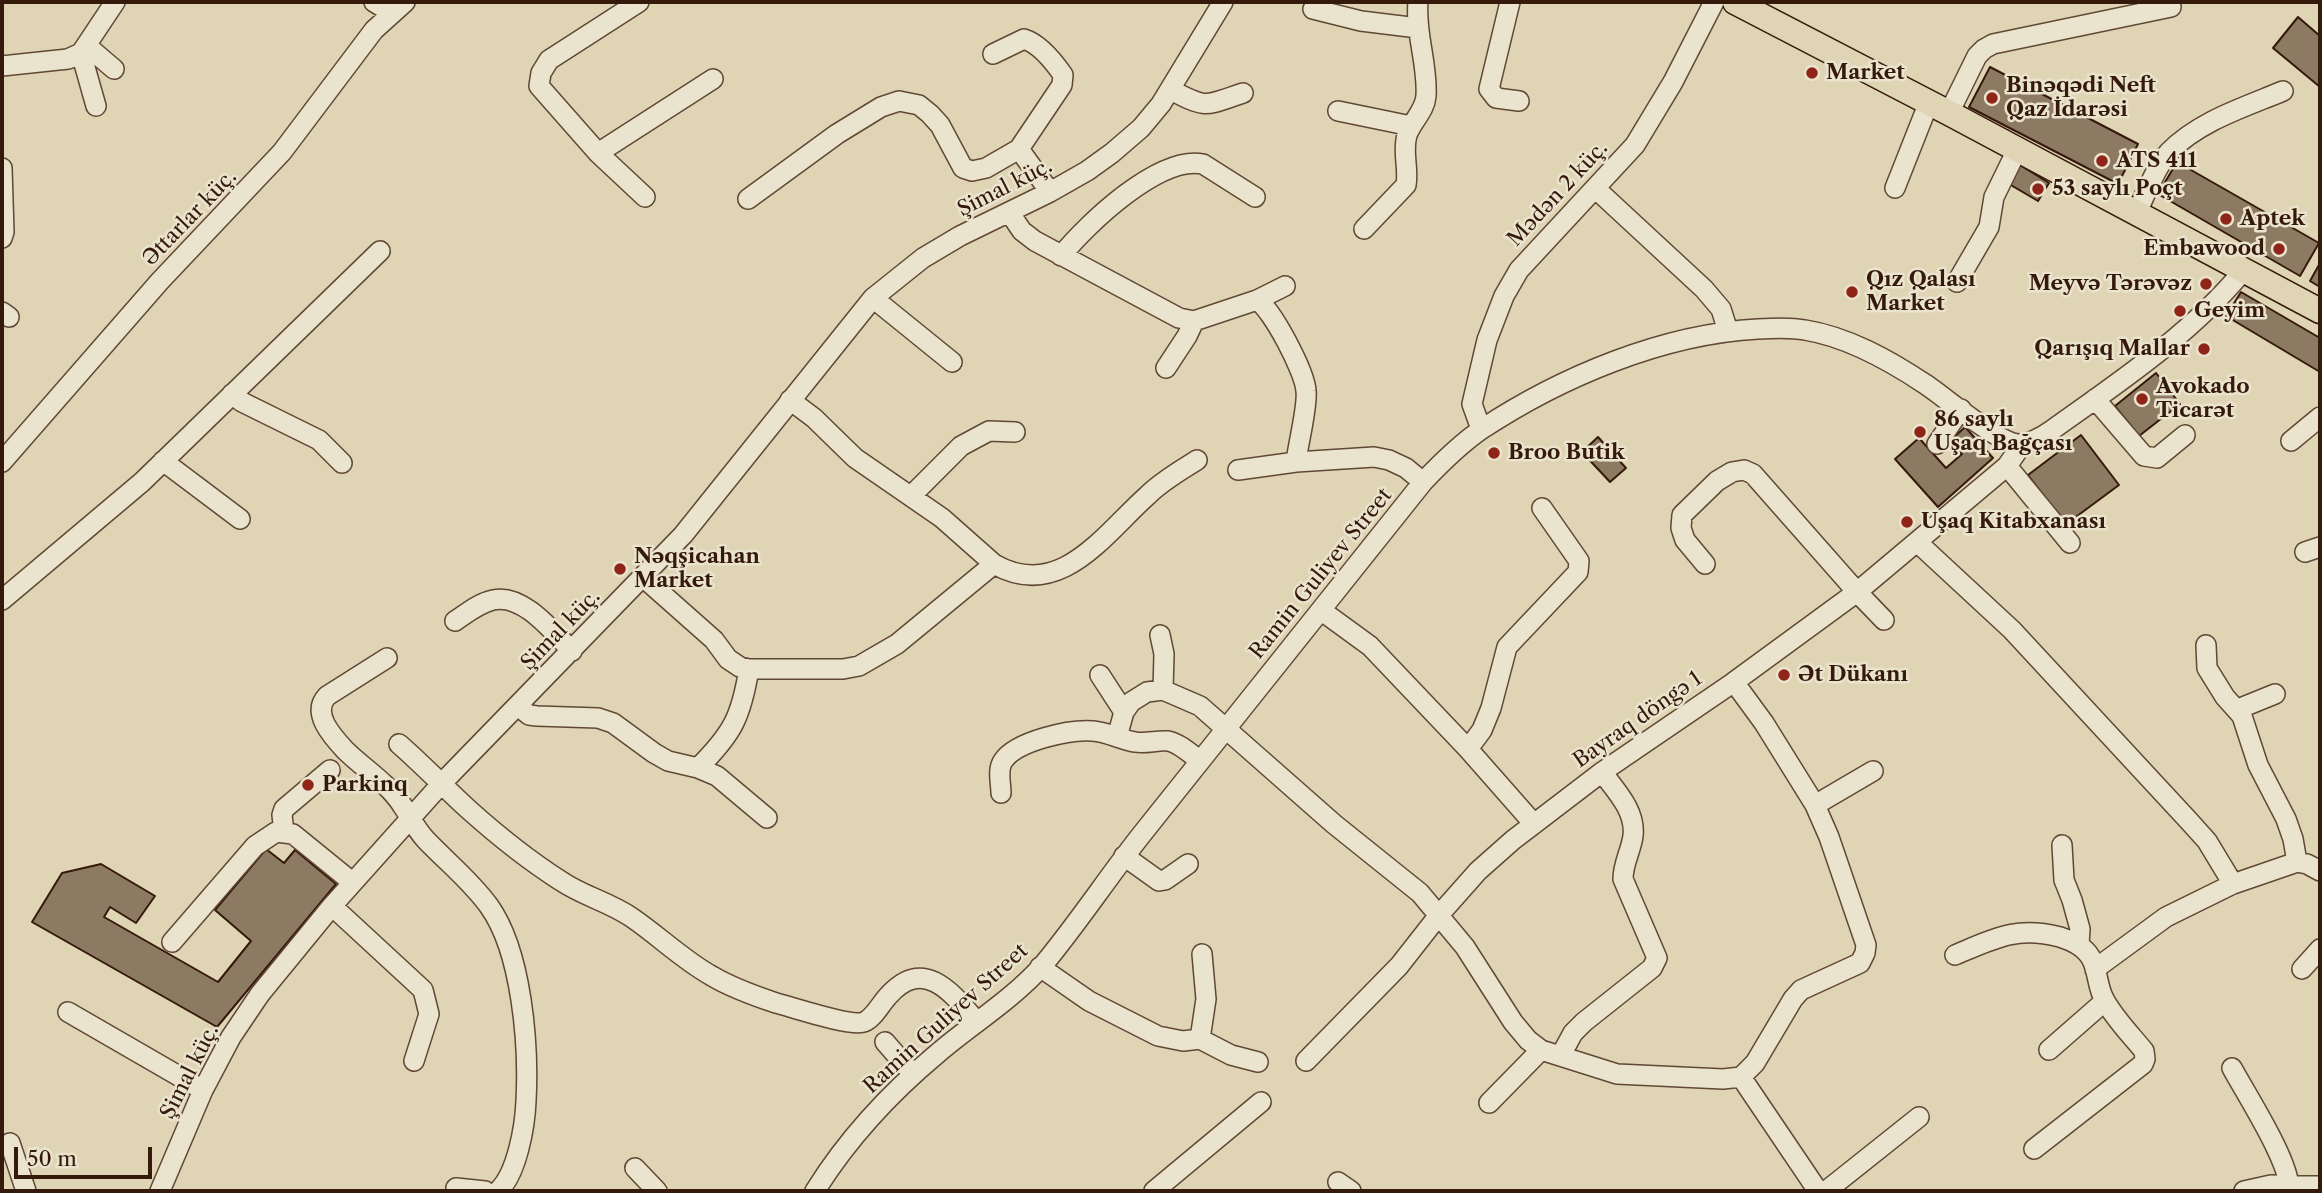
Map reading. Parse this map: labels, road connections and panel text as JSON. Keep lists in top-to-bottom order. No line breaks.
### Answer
{"streets":{"street":["Şimal küç.","Mədən 2 küç.","Əttarlar küç.","Ramin Guliyev Street","Bayraq döngə 1"]},"crossings":[["Mədən 2 küç.","Ramin Guliyev Street"],["Ramin Guliyev Street","Bayraq döngə 1"]],"places":["Market","Binəqədi Neft Qaz İdarəsi","ATS 411","53 saylı Poçt","Aptek","Embawood","Meyvə Tərəvəz","Qız Qalası Market","Geyim","Qarışıq Mallar","Avokado Ticarət","86 saylı Uşaq Bağçası","Broo Butik","Uşaq Kitabxanası","Nəqşicahan Market","Ət Dükanı","Parkinq"],"scale_bar":"50 m"}
